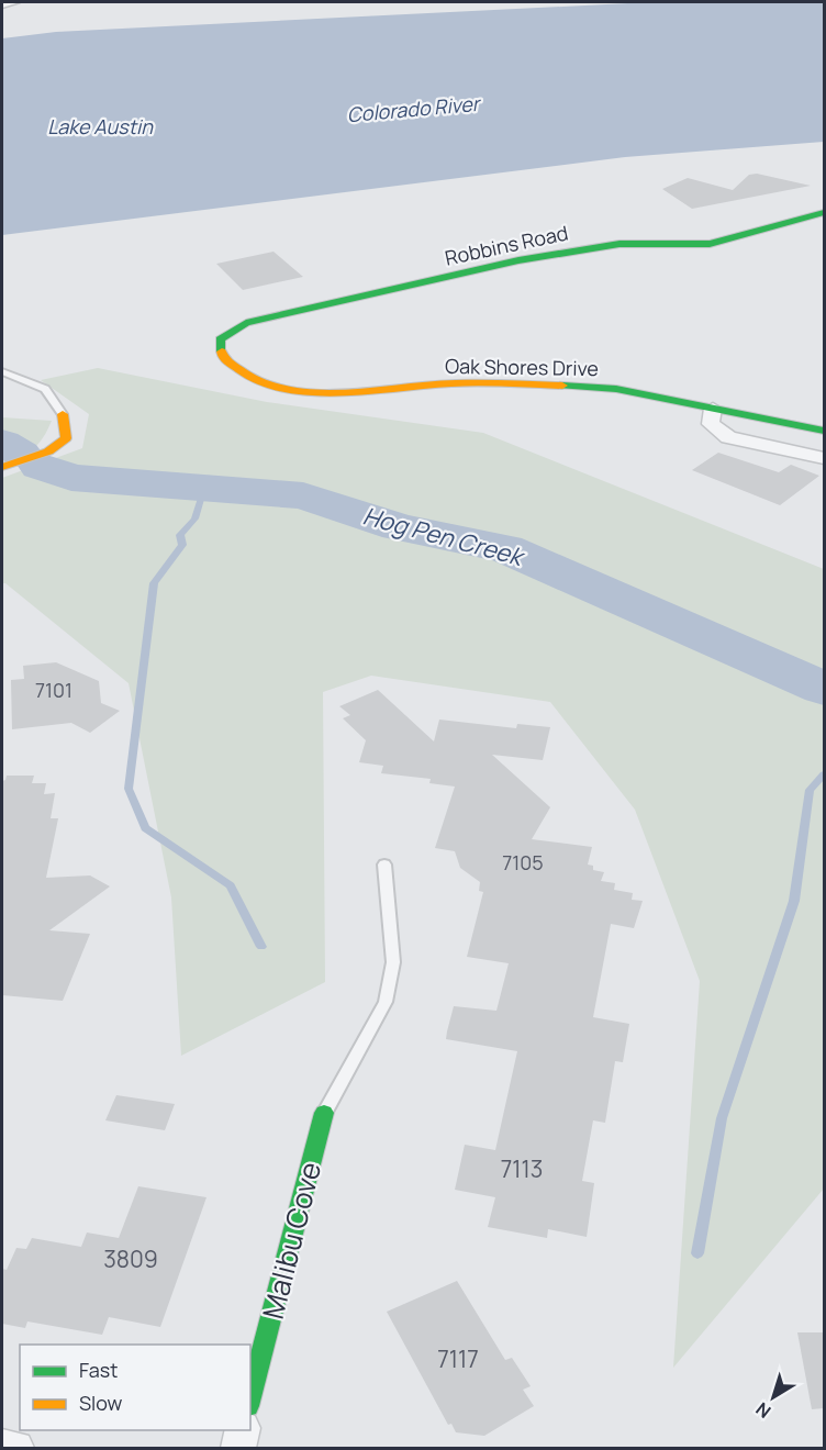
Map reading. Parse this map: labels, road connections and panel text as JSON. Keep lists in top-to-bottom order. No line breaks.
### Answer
{"streets":{"street":["Robbins Road","Oak Shores Drive","Malibu Cove"]},"crossings":[["Robbins Road","Oak Shores Drive"]],"water":["Colorado River","Lake Austin","Hog Pen Creek"],"house_numbers":["7101","7105","7113","3809","7117"],"legend":["Fast","Slow"],"north":"bottom left"}
